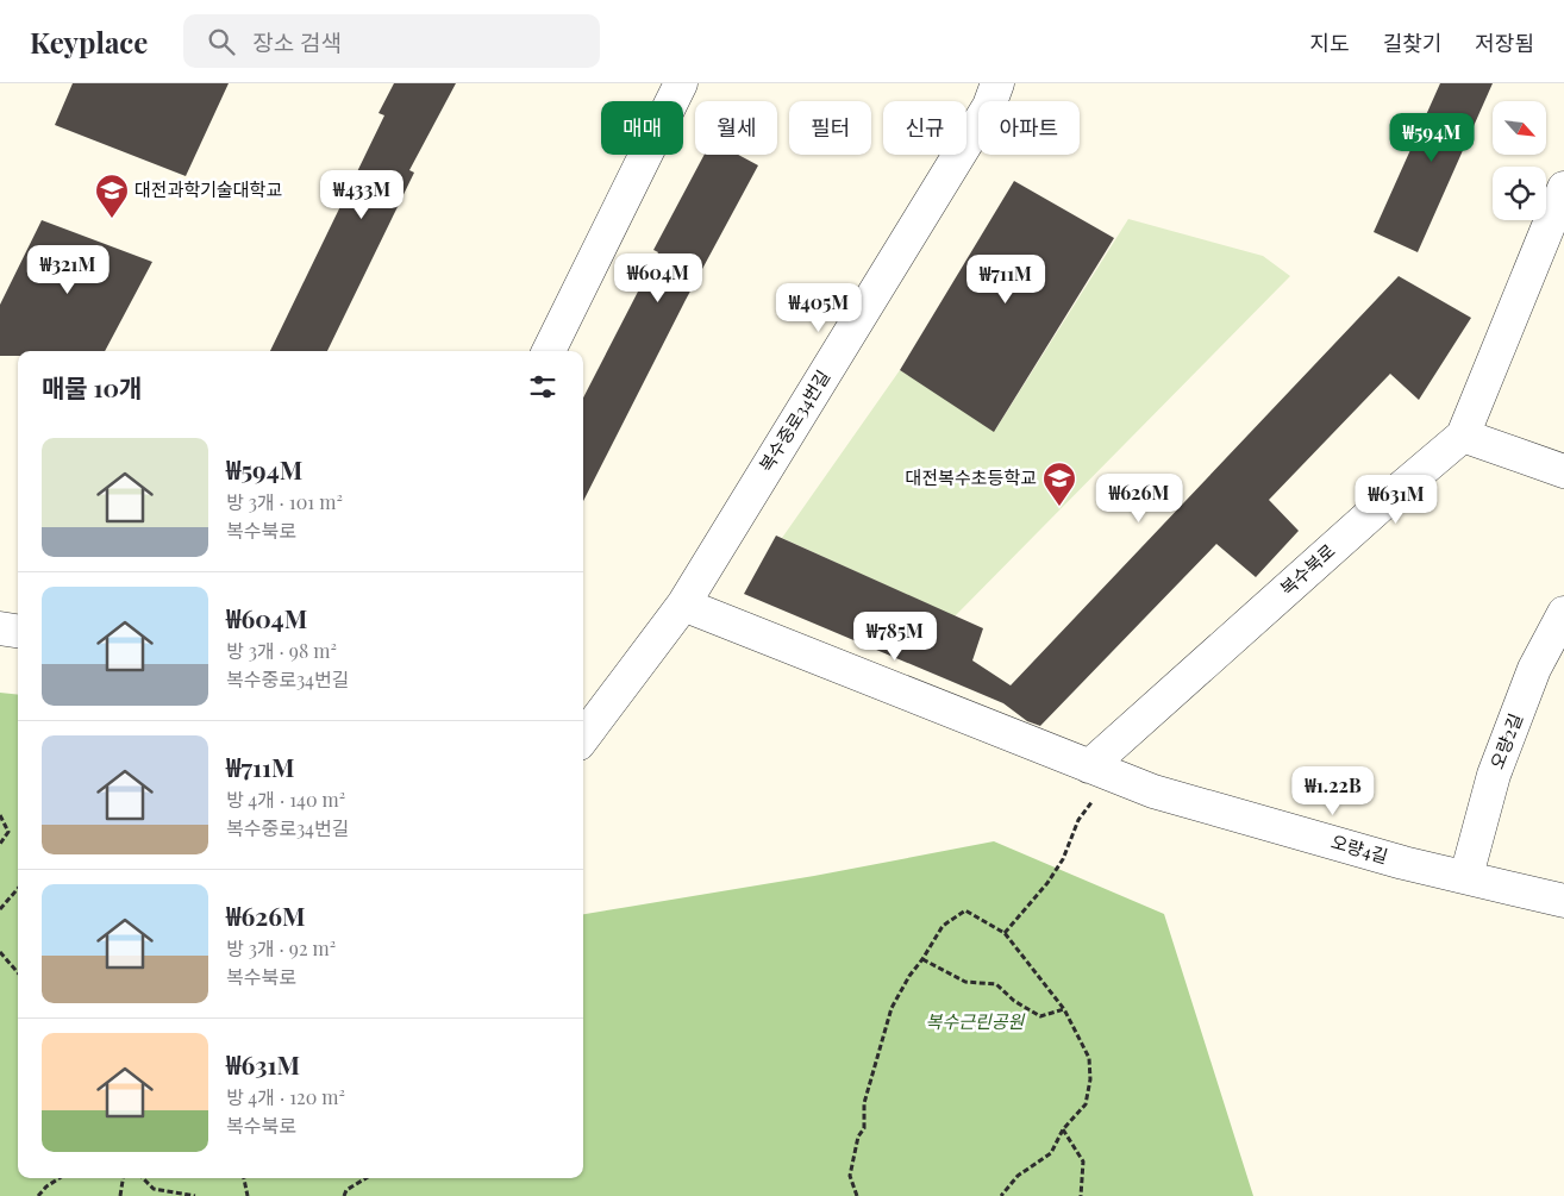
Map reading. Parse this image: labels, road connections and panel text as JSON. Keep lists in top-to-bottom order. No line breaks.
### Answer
{"streets":{"street":["복수중로34번길","복수북로","오량2길","오량4길"]},"crossings":[["복수북로","오량4길"],["오량2길","오량4길"]],"parks":["복수근린공원"],"places":{"school or university":["대전과학기술대학교","대전복수초등학교"]},"north":"bottom right","page":{"header":"Keyplace","search":"장소 검색","nav":["지도","길찾기","저장됨"],"chip":["매매","월세","필터","신규","아파트"],"price":["₩594M","₩433M","₩321M","₩604M","₩711M","₩405M","₩626M","₩631M","₩785M","₩1.22B"],"heading":"매물 10개","list":[{"name":"₩594M","note":"방 3개 · 101 m² · 복수북로"},{"name":"₩604M","note":"방 3개 · 98 m² · 복수중로34번길"},{"name":"₩711M","note":"방 4개 · 140 m² · 복수중로34번길"},{"name":"₩626M","note":"방 3개 · 92 m² · 복수북로"},{"name":"₩631M","note":"방 4개 · 120 m² · 복수북로"}]}}
